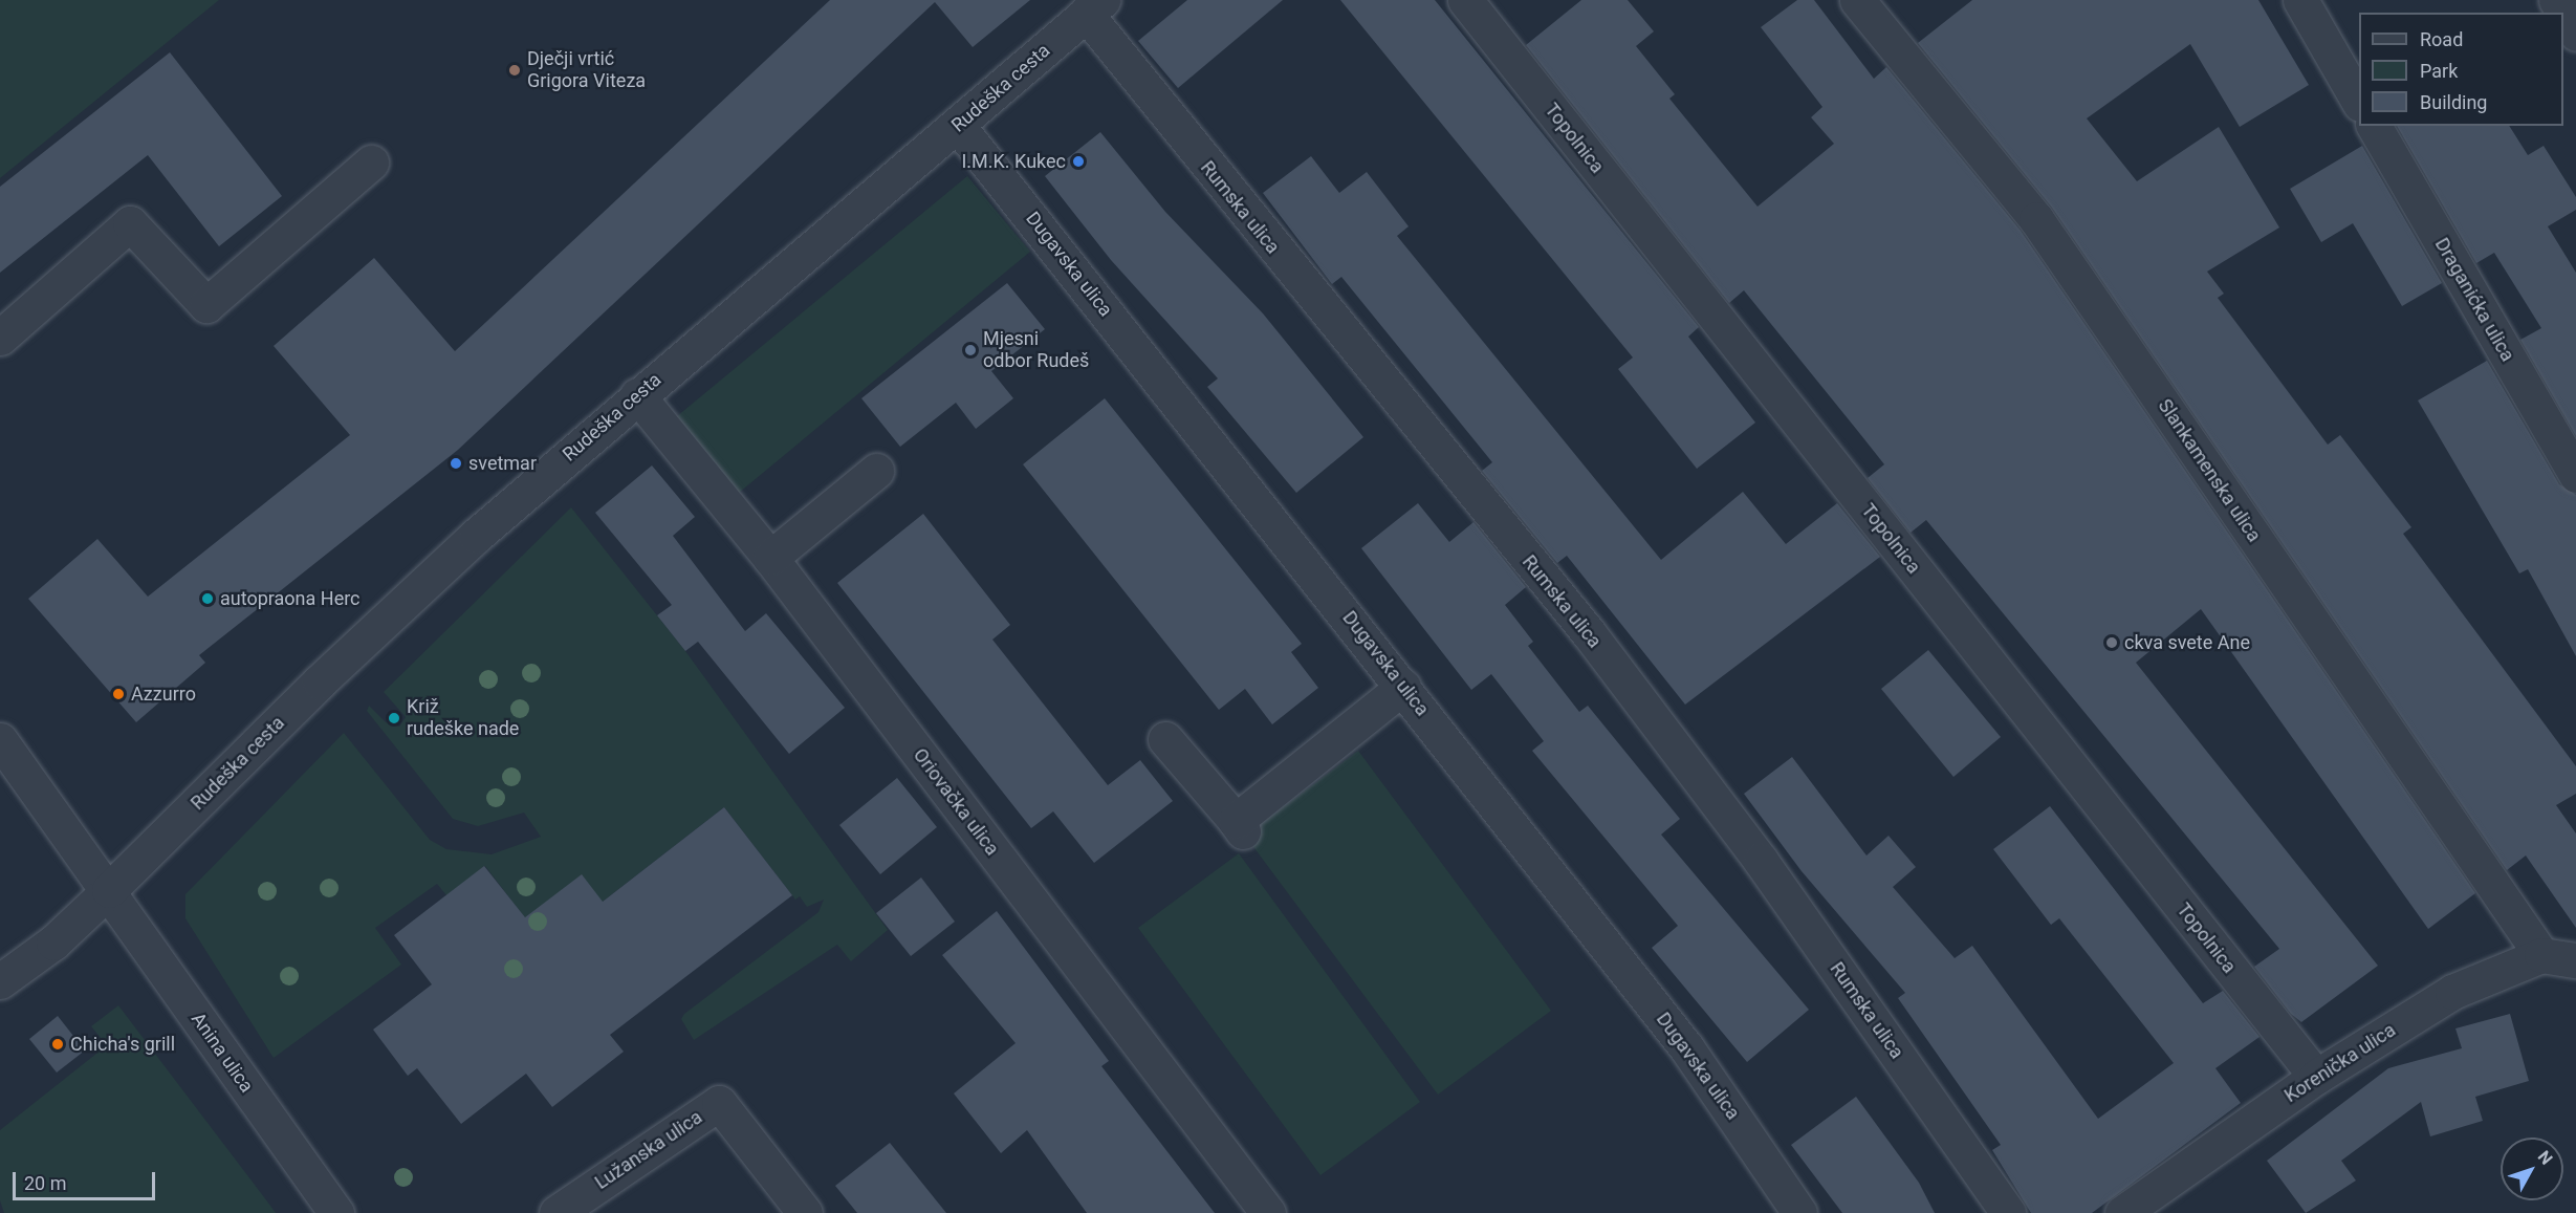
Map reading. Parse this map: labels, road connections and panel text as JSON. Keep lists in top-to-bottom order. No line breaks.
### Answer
{"streets":{"street":["Rudeška cesta","Topolnica","Rumska ulica","Dugavska ulica","Draganićka ulica","Slankamenska ulica","Oriovačka ulica","Anina ulica","Korenička ulica","Lužanska ulica"]},"crossings":[["Rudeška cesta","Rumska ulica"],["Rudeška cesta","Dugavska ulica"],["Rudeška cesta","Oriovačka ulica"],["Rudeška cesta","Anina ulica"],["Topolnica","Korenička ulica"],["Slankamenska ulica","Korenička ulica"]],"places":["Dječji vrtić Grigora Viteza","I.M.K. Kukec","Mjesni odbor Rudeš","svetmar","autopraona Herc","ckva svete Ane","Azzurro","Križ rudeške nade","Chicha's grill"],"legend":["Road","Park","Building"],"scale_bar":"20 m","north":"top right"}
